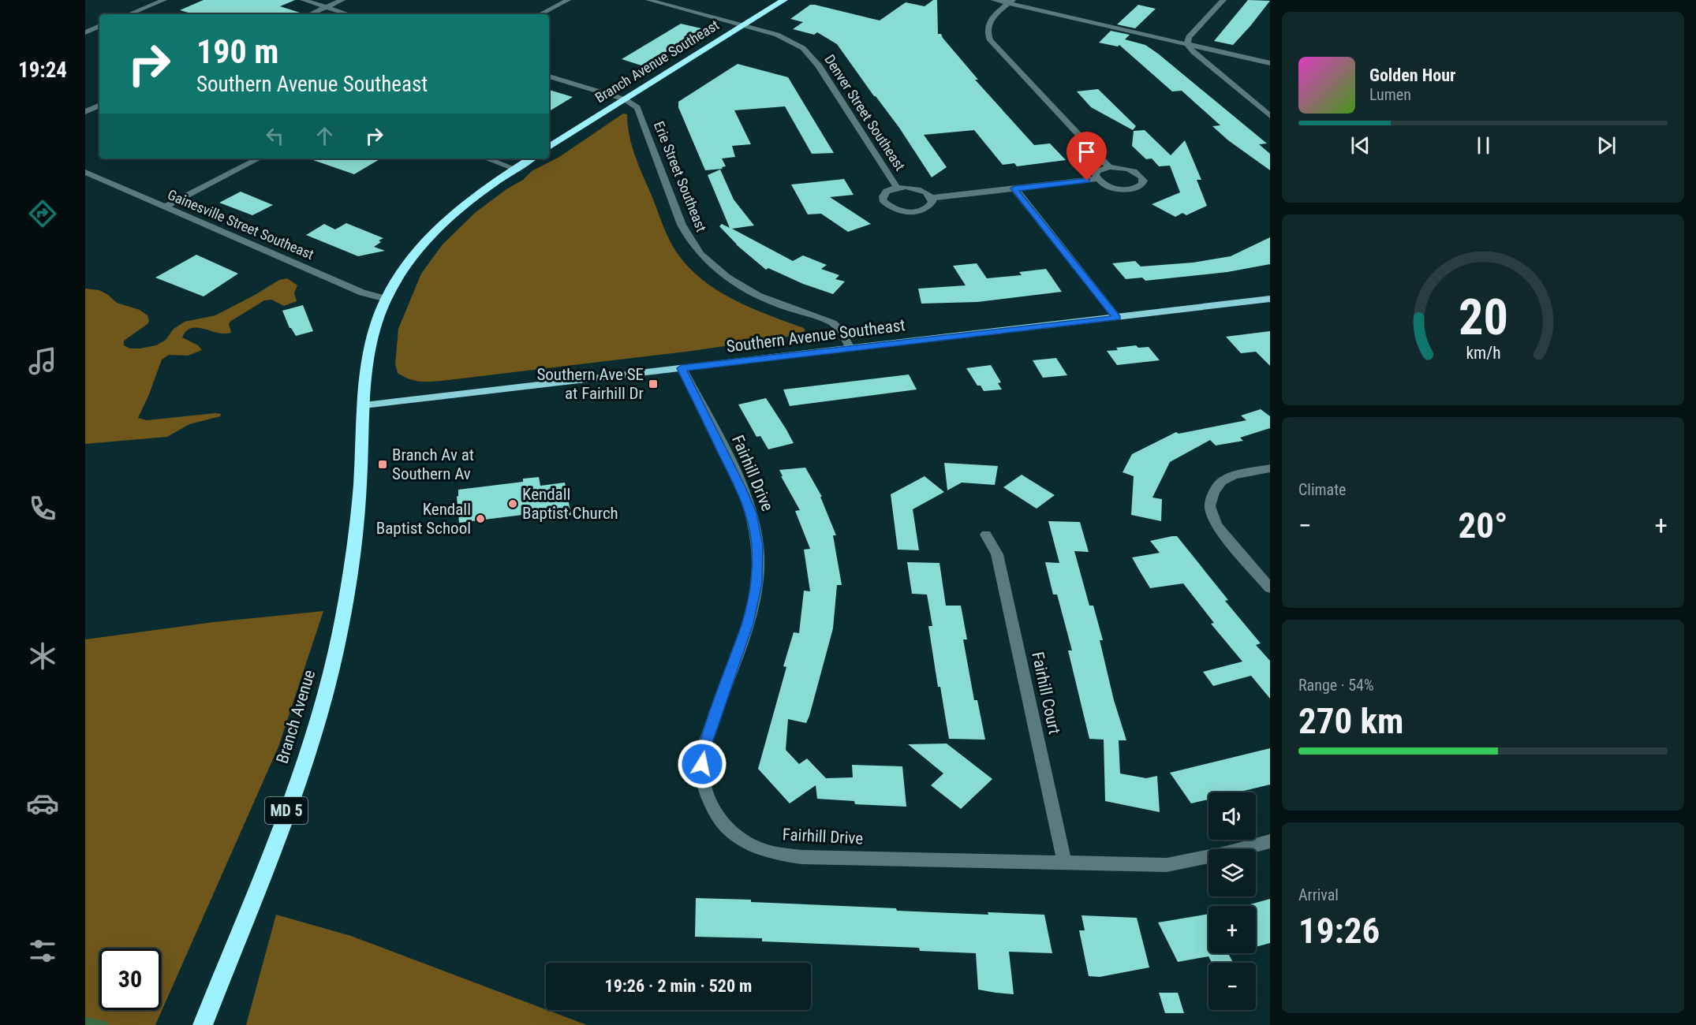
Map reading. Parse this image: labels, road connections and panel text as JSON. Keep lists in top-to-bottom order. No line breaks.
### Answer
{"streets":{"highway":["Branch Avenue Southeast","Branch Avenue","MD 5"],"main road":["Southern Avenue Southeast"],"street":["Denver Street Southeast","Erie Street Southeast","Gainesville Street Southeast","Fairhill Drive","Fairhill Court"]},"crossings":[["Branch Avenue Southeast","Denver Street Southeast"],["Branch Avenue Southeast","Erie Street Southeast"],["Erie Street Southeast","Southern Avenue Southeast"],["Southern Avenue Southeast","Fairhill Drive"],["Southern Avenue Southeast","Branch Avenue"],["Fairhill Drive","Fairhill Court"]],"places":{"transit":["Southern Ave SE at Fairhill Dr","Branch Av at Southern Av"],"other":["Kendall Baptist Church","Kendall Baptist School"]},"page":{"tabs":"19:24","turn":["190 m","Southern Avenue Southeast"],"song":["Golden Hour","Lumen"],"tile":["Climate",["Range · 54%","270 km"],["Arrival","19:26"]],"heat":["−","20°","+"],"map_buttons":["+","−"],"limit":"30","trip":"19:26 · 2 min · 520 m","gauge":["20","km/h"]}}
